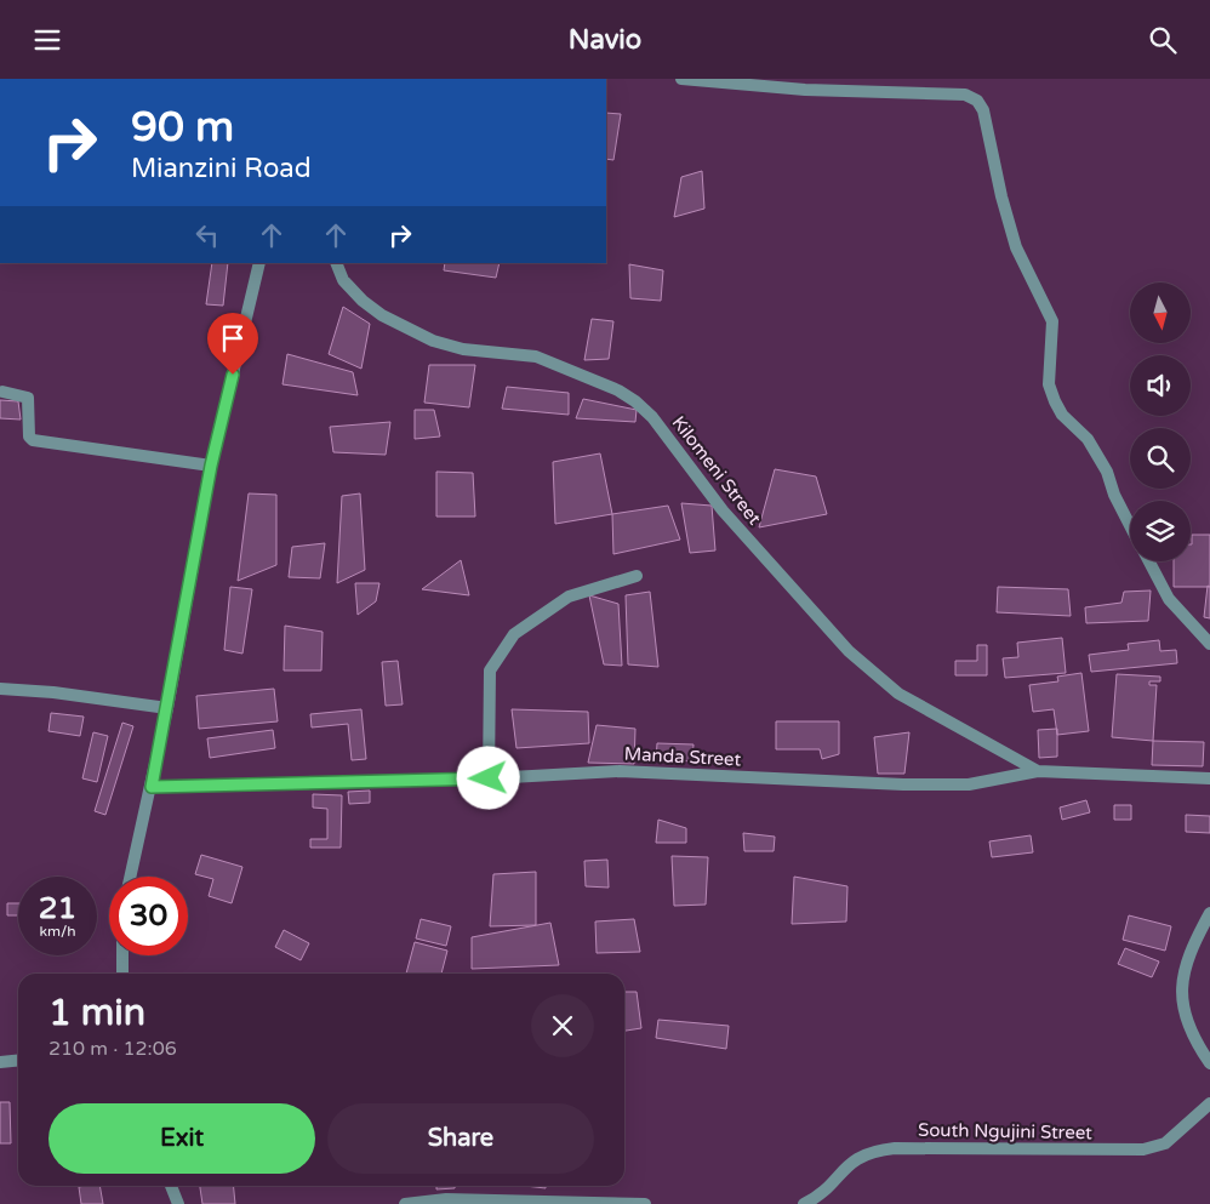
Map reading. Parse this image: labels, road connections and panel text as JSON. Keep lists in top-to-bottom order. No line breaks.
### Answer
{"streets":{"street":["Kilomeni Street","Manda Street","South Ngujini Street"]},"crossings":[["Kilomeni Street","Manda Street"]],"north":"bottom","page":{"header":"Navio","turn":["90 m","Mianzini Road"],"speed":"21 km/h","limit":"30","heading":["1 min","210 m · 12:06"],"buttons":["Exit","Share"]}}
